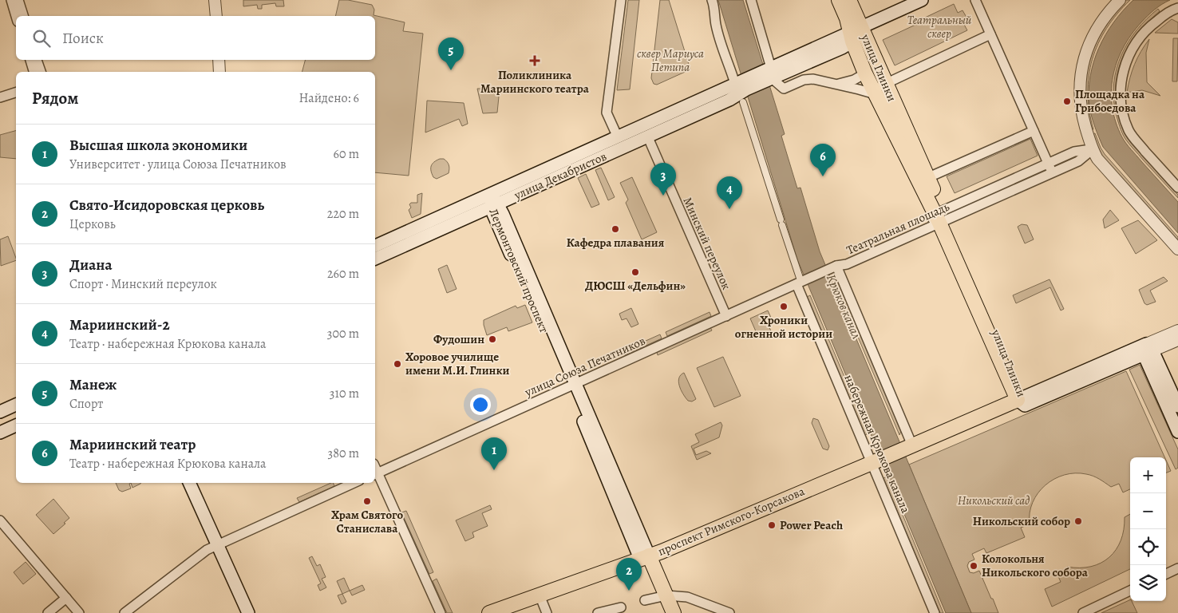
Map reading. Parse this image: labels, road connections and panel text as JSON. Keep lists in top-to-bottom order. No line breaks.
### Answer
{"streets":{"main road":["улица Глинки","улица Декабристов","Лермонтовский проспект","проспект Римского-Корсакова"],"street":["Театральная площадь","Минский переулок","улица Союза Печатников","набережная Крюкова канала"]},"crossings":[["улица Глинки","Театральная площадь"],["улица Декабристов","Минский переулок"],["улица Декабристов","Лермонтовский проспект"],["Театральная площадь","улица Союза Печатников"],["Минский переулок","улица Союза Печатников"],["Лермонтовский проспект","улица Союза Печатников"],["Лермонтовский проспект","проспект Римского-Корсакова"],["улица Союза Печатников","набережная Крюкова канала"],["набережная Крюкова канала","проспект Римского-Корсакова"]],"water":["Крюков канал"],"parks":["Театральный сквер","сквер Мариуса Петипа","Никольский сад"],"places":{"health":["Поликлиника Мариинского театра"],"other":["Площадка на Грибоедова","Кафедра плавания","ДЮСШ «Дельфин»","Хроники огненной истории","Фудошин","Хоровое училище имени М.И. Глинки","Храм Святого Станислава","Никольский собор","Power Peach","Колокольня Никольского собора"]},"page":{"search":"Поиск","pins":["5","6","3","4","1","2"],"heading":["Рядом","Найдено: 6"],"list":[{"mark":"1","name":"Высшая школа экономики","note":"Университет · улица Союза Печатников","value":"60 m"},{"mark":"2","name":"Свято-Исидоровская церковь","note":"Церковь","value":"220 m"},{"mark":"3","name":"Диана","note":"Спорт · Минский переулок","value":"260 m"},{"mark":"4","name":"Мариинский-2","note":"Театр · набережная Крюкова канала","value":"300 m"},{"mark":"5","name":"Манеж","note":"Спорт","value":"310 m"},{"mark":"6","name":"Мариинский театр","note":"Театр · набережная Крюкова канала","value":"380 m"}],"map_buttons":["+","−"]}}
